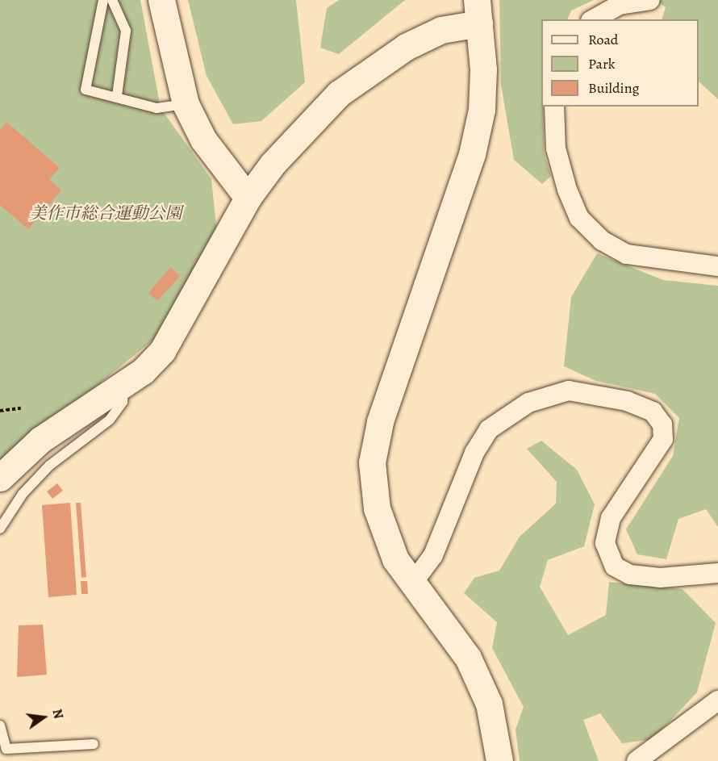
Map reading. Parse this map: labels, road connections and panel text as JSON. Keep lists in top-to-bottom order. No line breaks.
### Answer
{"parks":["美作市総合運動公園"],"legend":["Road","Park","Building"],"north":"right"}
